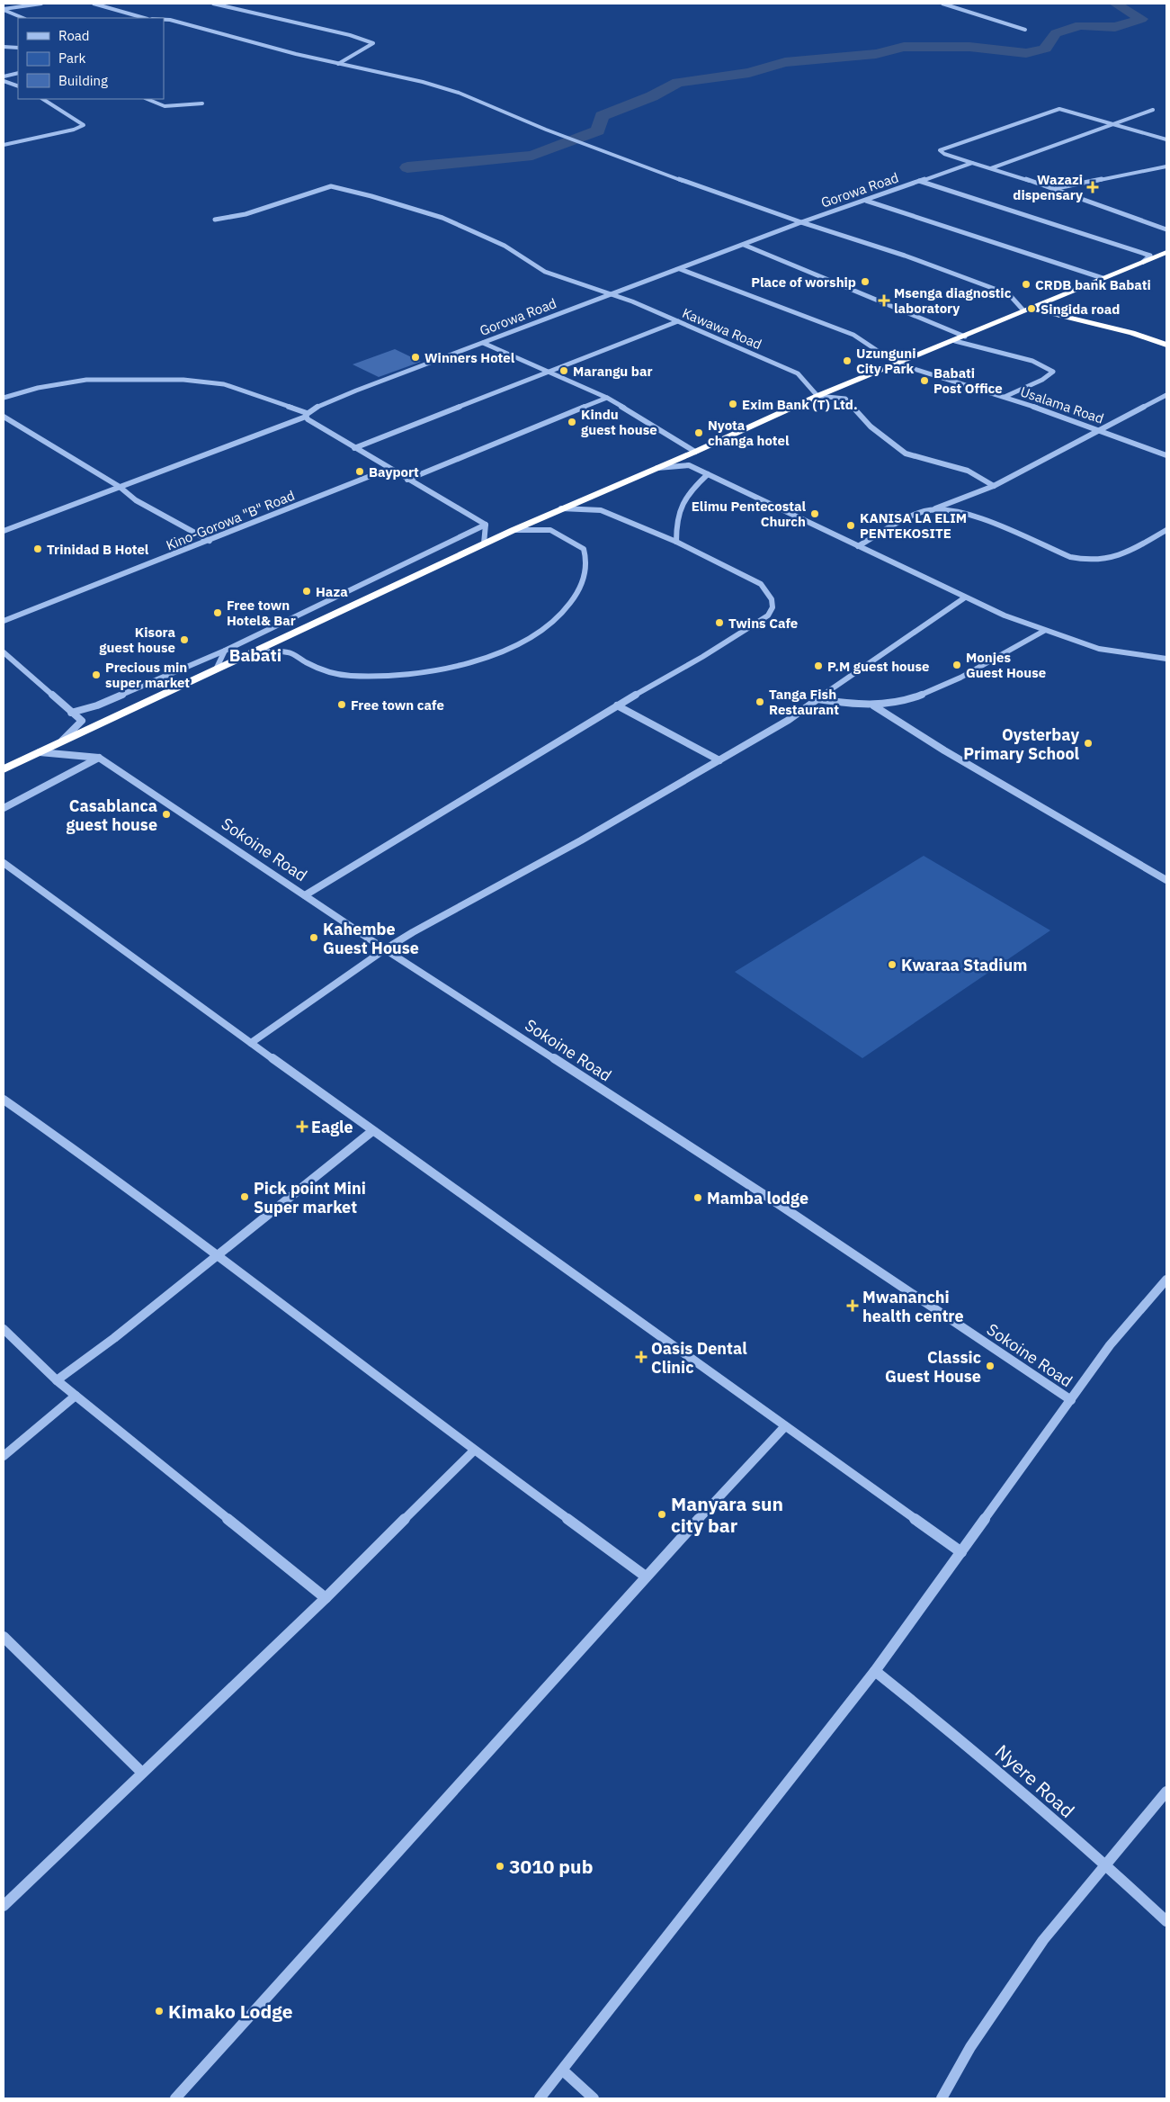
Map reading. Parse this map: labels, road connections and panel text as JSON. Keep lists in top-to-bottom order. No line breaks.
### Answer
{"streets":{"street":["Gorowa Road","Kawawa Road","Usalama Road","Kino-Gorowa \"B\" Road","Sokoine Road","Nyere Road"]},"crossings":[["Gorowa Road","Kawawa Road"]],"districts":["Babati"],"places":{"health":["Wazazi dispensary","Msenga diagnostic laboratory","Eagle","Mwananchi health centre","Oasis Dental Clinic"],"other":["Place of worship","CRDB bank Babati","Singida road","Winners Hotel","Uzunguni City Park","Marangu bar","Babati Post Office","Exim Bank (T) Ltd.","Kindu guest house","Nyota changa hotel","Bayport","Elimu Pentecostal Church","KANISA LA ELIM PENTEKOSITE","Trinidad B Hotel","Haza","Free town Hotel& Bar","Twins Cafe","Kisora guest house","Monjes Guest House","P.M guest house","Precious min super market","Tanga Fish Restaurant","Free town cafe","Oysterbay Primary School","Casablanca guest house","Kahembe Guest House","Kwaraa Stadium","Pick point Mini Super market","Mamba lodge","Classic Guest House","Manyara sun city bar","3010 pub","Kimako Lodge"]},"legend":["Road","Park","Building"]}
